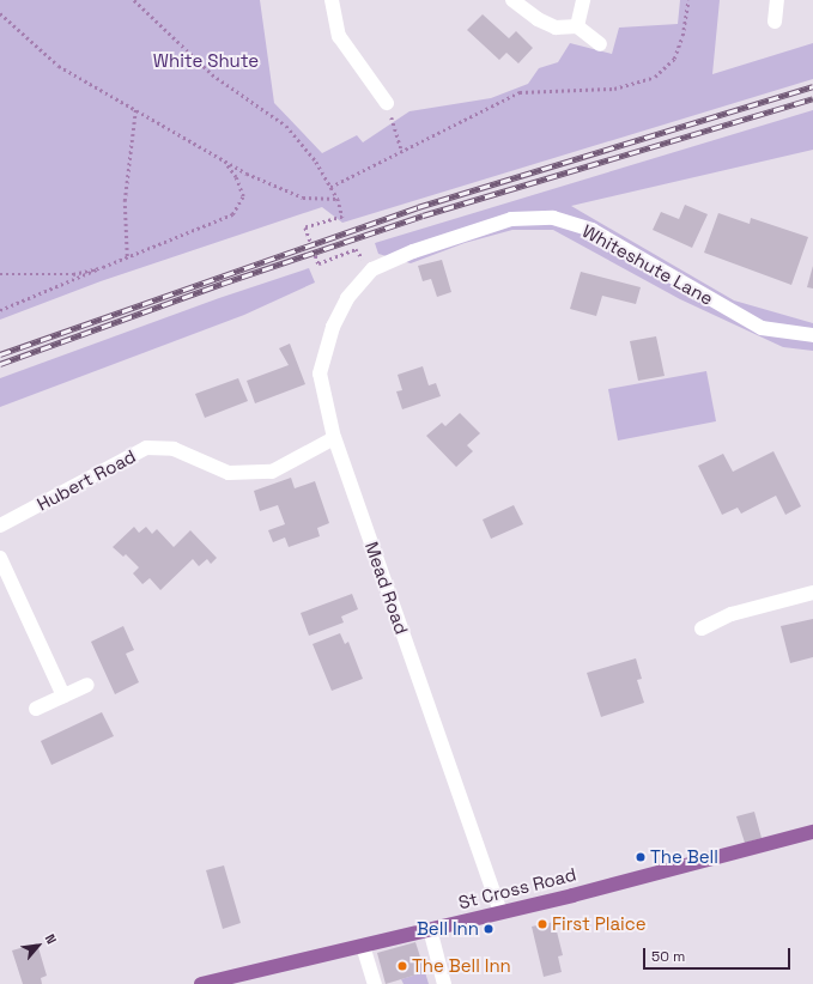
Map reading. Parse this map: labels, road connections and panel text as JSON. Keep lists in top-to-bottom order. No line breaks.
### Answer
{"streets":{"main road":["St Cross Road"],"street":["Whiteshute Lane","Hubert Road","Mead Road"]},"crossings":[["Whiteshute Lane","Mead Road"],["Hubert Road","Mead Road"],["Mead Road","St Cross Road"]],"parks":["White Shute"],"places":["The Bell","First Plaice","Bell Inn","The Bell Inn"],"scale_bar":"50 m","north":"top right"}
